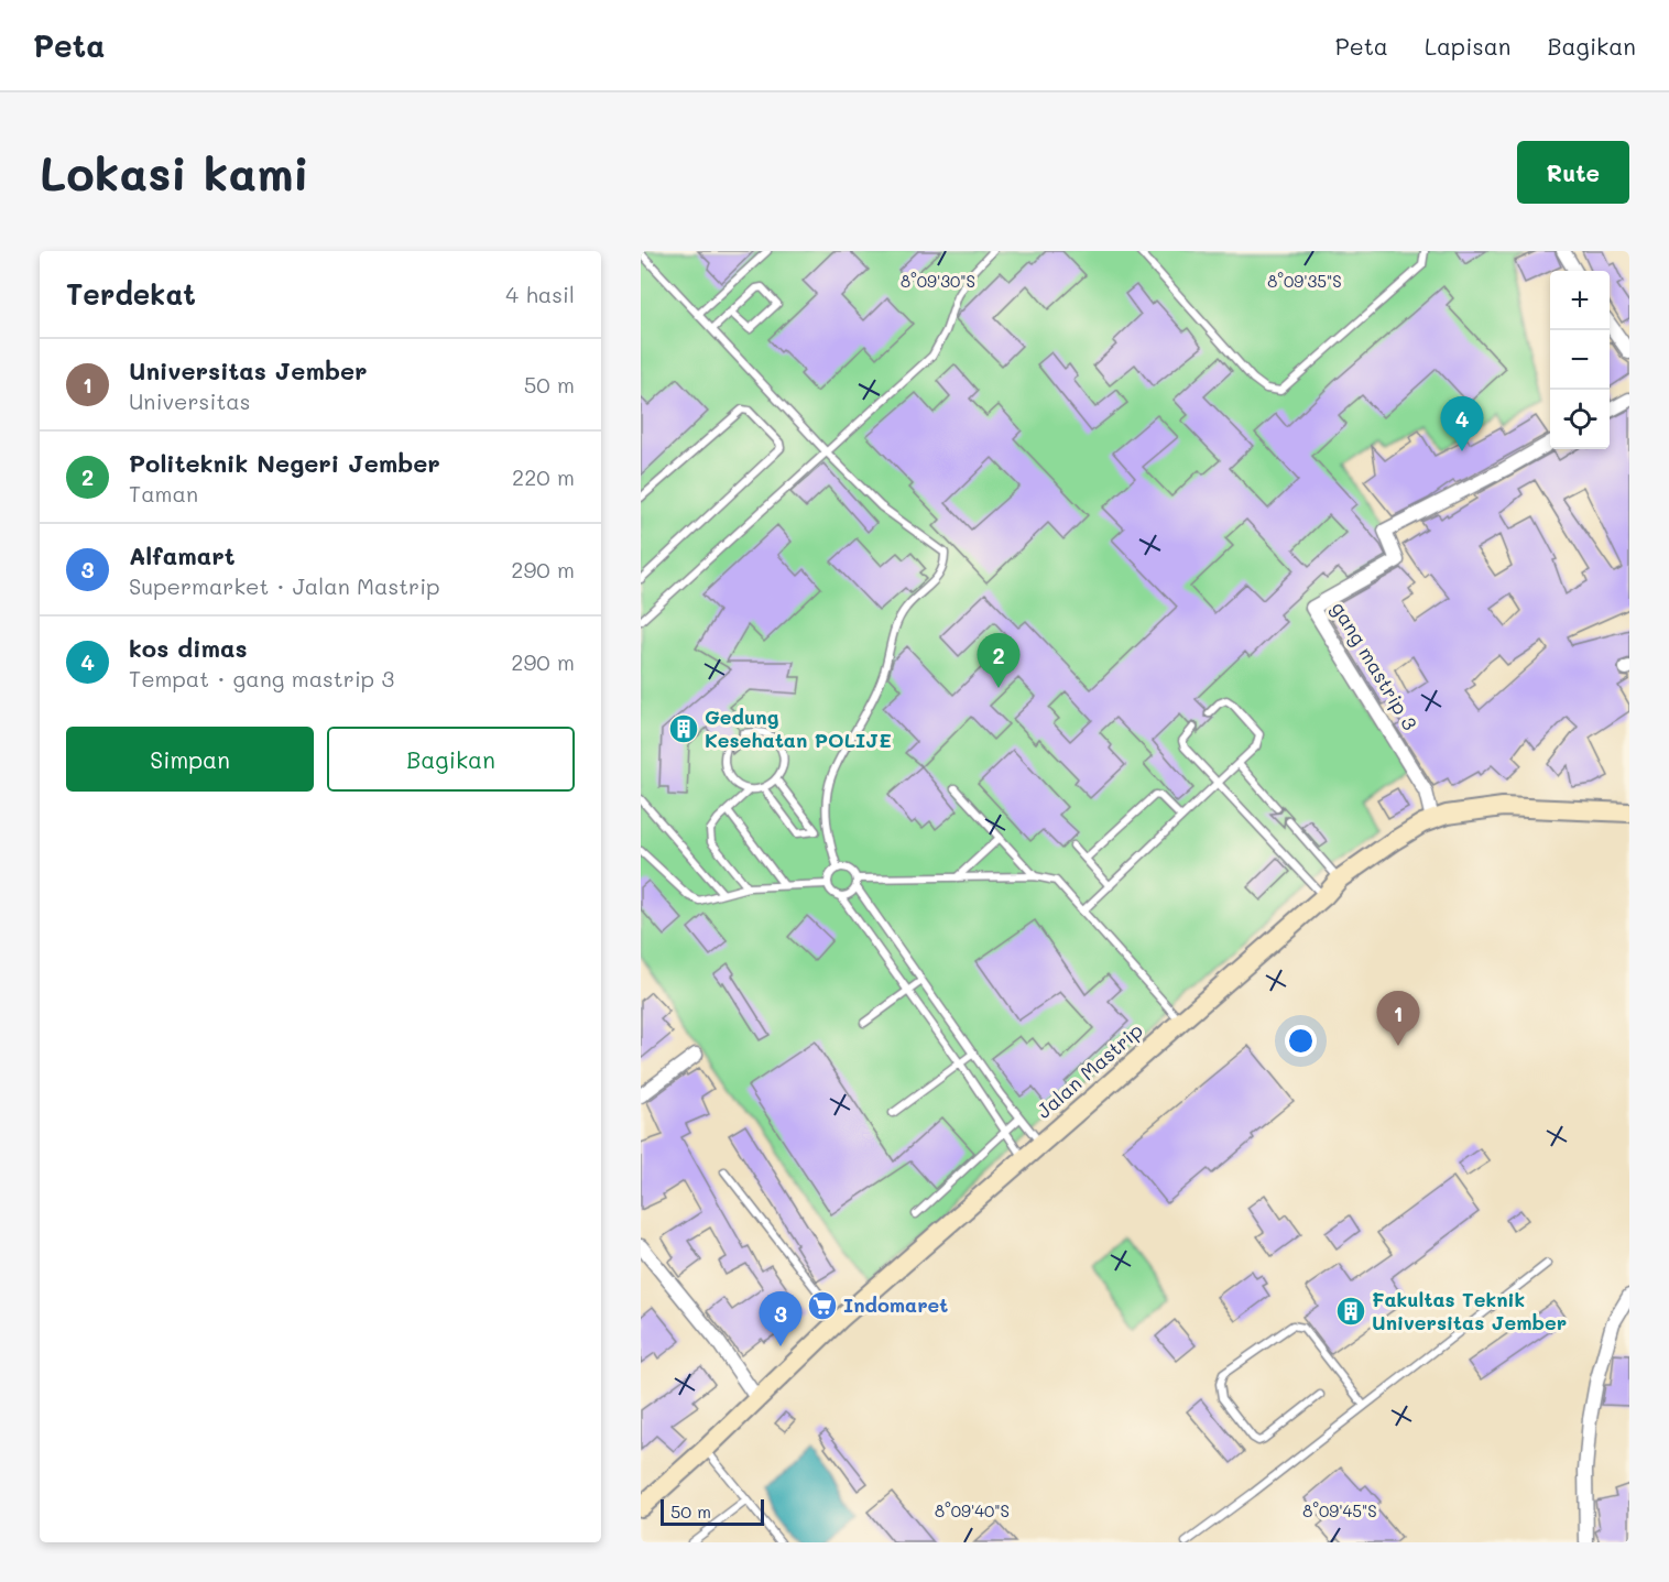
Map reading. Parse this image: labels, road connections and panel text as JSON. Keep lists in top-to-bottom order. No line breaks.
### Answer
{"streets":{"main road":["Jalan Mastrip"],"street":["gang mastrip 3"]},"crossings":[["gang mastrip 3","Jalan Mastrip"]],"places":{"building":["Gedung Kesehatan POLIJE","Fakultas Teknik Universitas Jember"],"supermarket":["Indomaret"]},"scale_bar":"50 m","page":{"header":"Peta","nav":["Peta","Lapisan","Bagikan"],"buttons":["Rute",["Simpan","Bagikan"]],"title":"Lokasi kami","heading":["Terdekat","4 hasil"],"map_buttons":["+","−"],"list":[{"mark":"1","name":"Universitas Jember","note":"Universitas","value":"50 m"},{"mark":"2","name":"Politeknik Negeri Jember","note":"Taman","value":"220 m"},{"mark":"3","name":"Alfamart","note":"Supermarket · Jalan Mastrip","value":"290 m"},{"mark":"4","name":"kos dimas","note":"Tempat · gang mastrip 3","value":"290 m"}],"pins":["4","2","1","3"],"scale":"50 m"},"coordinates":["8°09'30\"S","8°09'35\"S","8°09'40\"S","8°09'45\"S"]}
